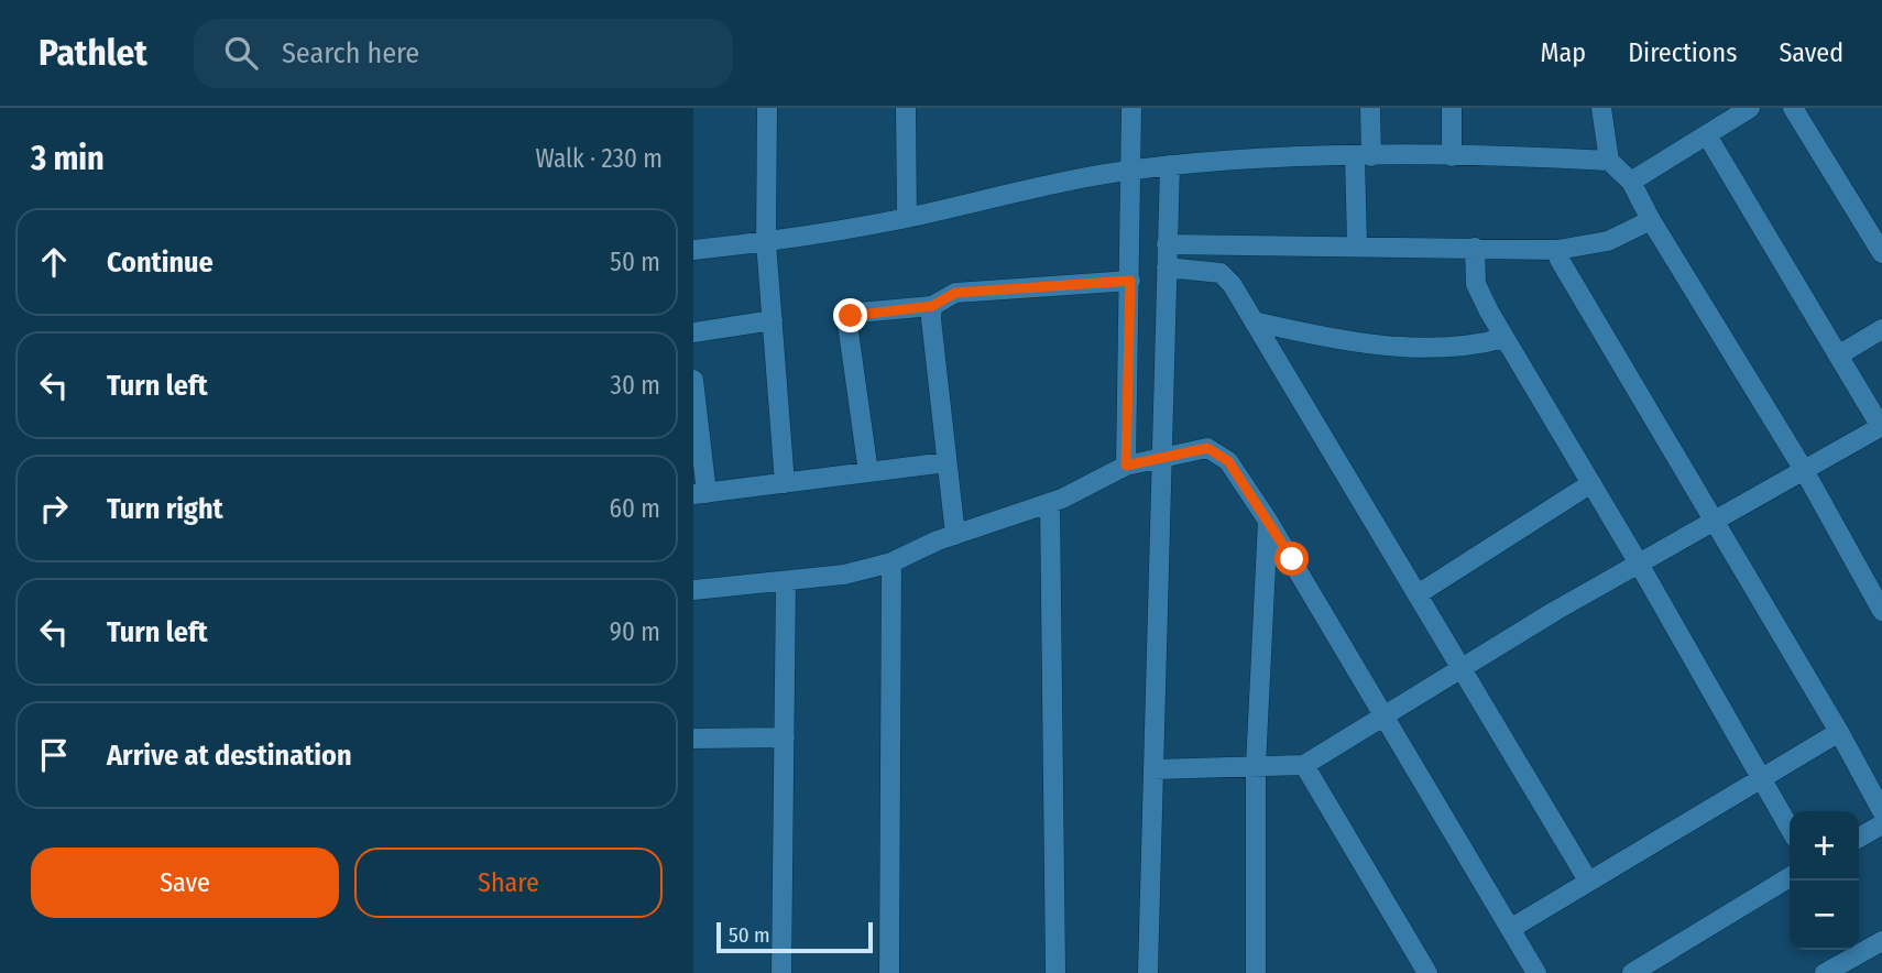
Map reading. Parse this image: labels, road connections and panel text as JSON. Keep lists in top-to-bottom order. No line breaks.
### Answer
{"scale_bar":"50 m","page":{"header":"Pathlet","search":"Search here","nav":["Map","Directions","Saved"],"heading":["3 min","Walk · 230 m"],"list":[["Continue","50 m"],["Turn left","30 m"],["Turn right","60 m"],["Turn left","90 m"],"Arrive at destination"],"map_buttons":["+","−"],"buttons":["Save","Share"],"scale":"50 m"}}
